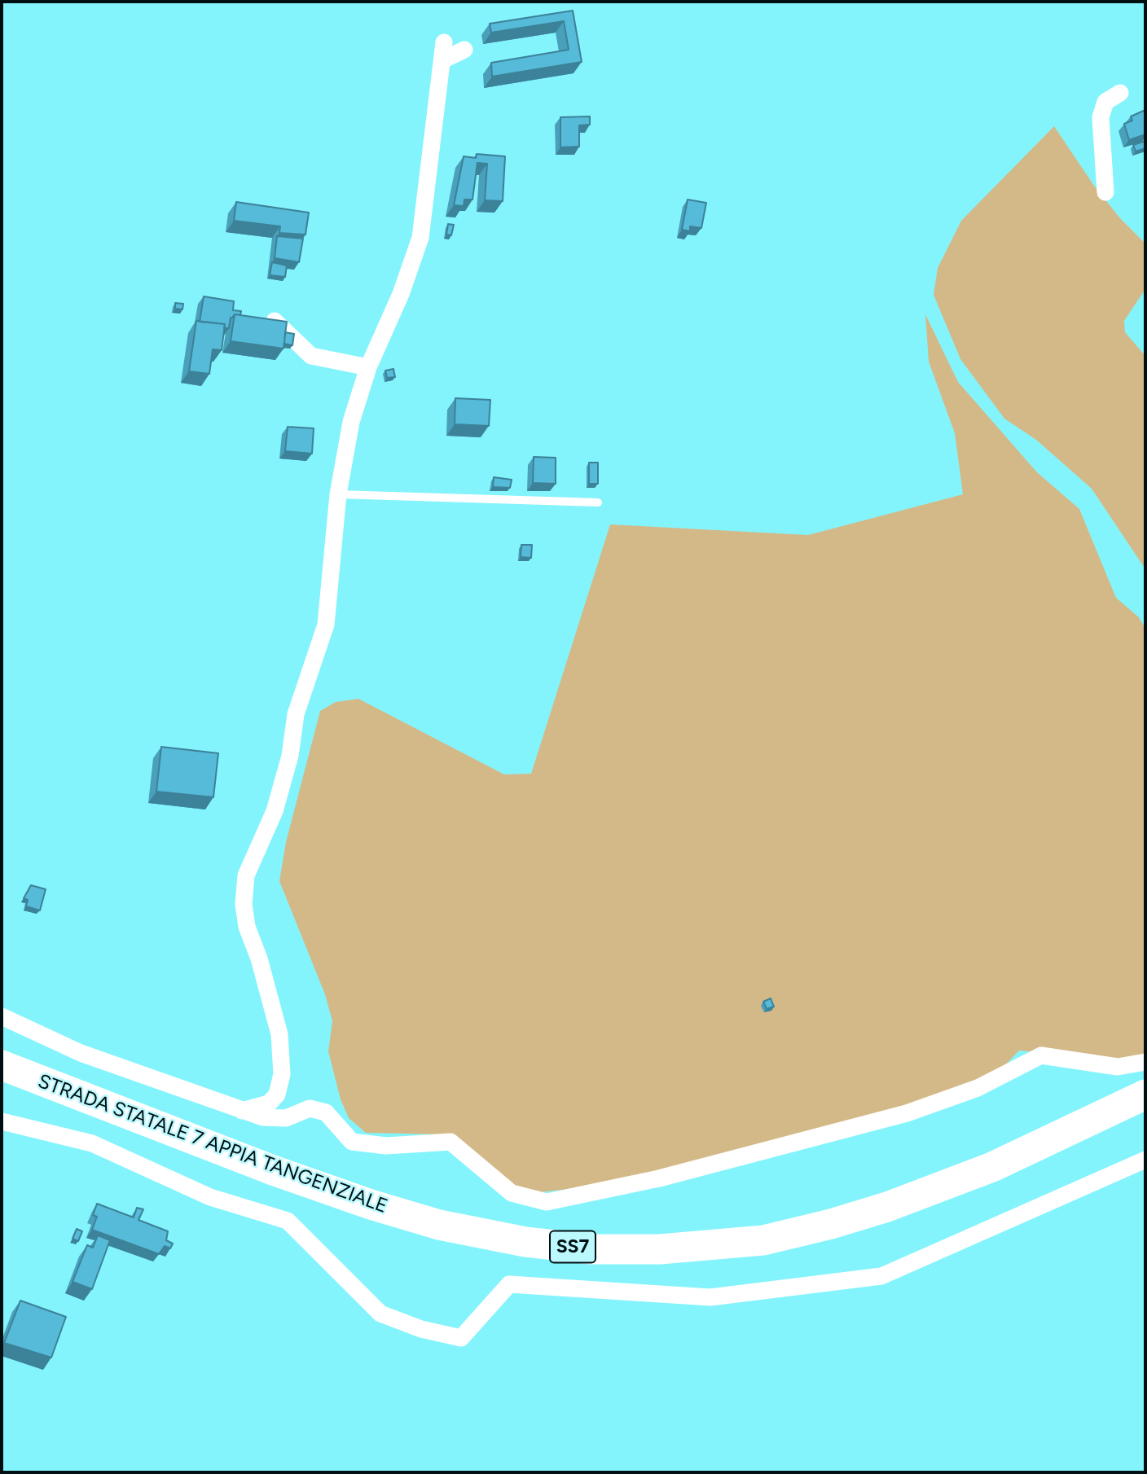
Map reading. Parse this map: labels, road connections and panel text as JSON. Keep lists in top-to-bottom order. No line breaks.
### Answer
{"streets":{"highway":["STRADA STATALE 7 APPIA TANGENZIALE","SS7"]}}
